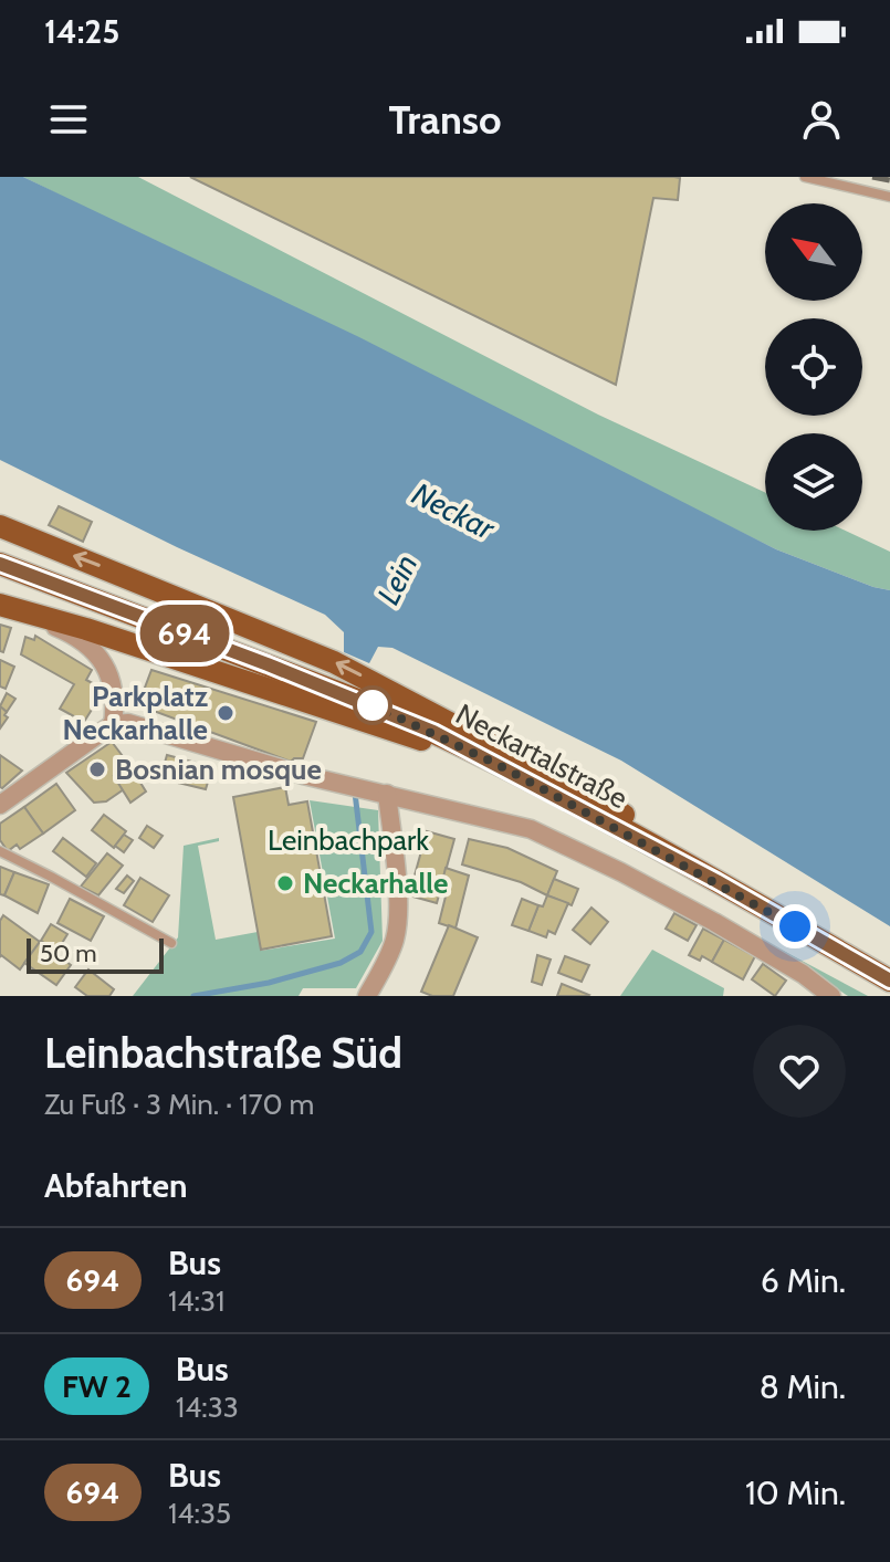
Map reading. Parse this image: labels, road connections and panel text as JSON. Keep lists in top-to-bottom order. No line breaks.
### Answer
{"streets":{"main road":["Neckartalstraße"]},"water":["Neckar","Lein"],"parks":["Leinbachpark"],"places":["Parkplatz Neckarhalle","Bosnian mosque","Neckarhalle"],"lines":["bus line 694"],"scale_bar":"50 m","north":"top left","page":{"status":"14:25","header":"Transo","on_map":"694","scale":"50 m","heading":[["Leinbachstraße Süd","Zu Fuß · 3 Min. · 170 m"],"Abfahrten"],"list":[{"mark":"694","name":"Bus","note":"14:31","value":"6 Min."},{"mark":"FW 2","name":"Bus","note":"14:33","value":"8 Min."},{"mark":"694","name":"Bus","note":"14:35","value":"10 Min."}]}}
